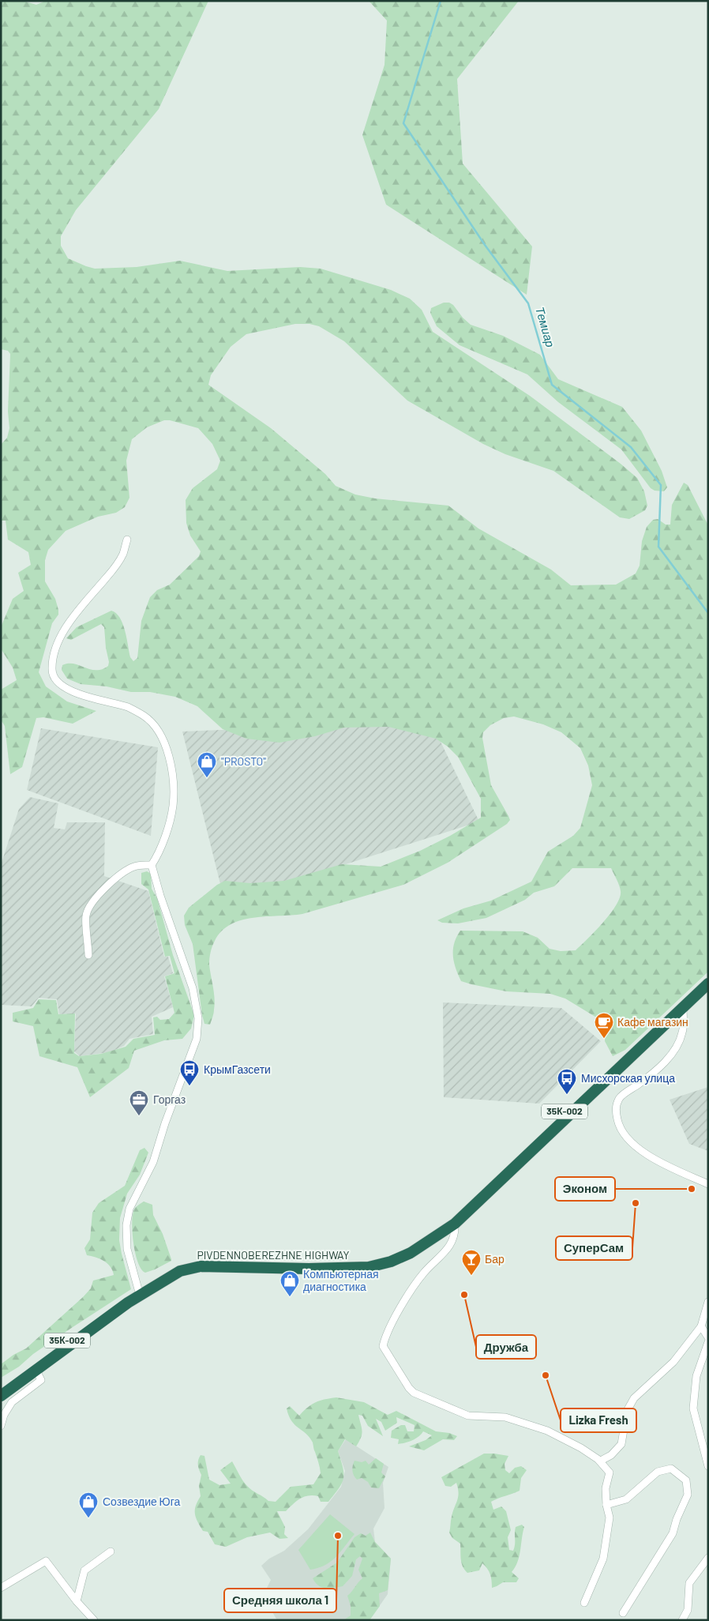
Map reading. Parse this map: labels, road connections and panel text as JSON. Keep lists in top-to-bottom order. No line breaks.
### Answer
{"streets":{"highway":["35К-002","PIVDENNOBEREZHNE HIGHWAY"]},"water":["Темиар"],"places":{"shop":["\"PROSTO\"","Компьютерная диагностика","Созвездие Юга"],"cafe":["Кафе магазин"],"bus stop":["КрымГазсети","Мисхорская улица"],"office":["Горгаз"],"other":["Эконом","СуперСам","Дружба","Lizka Fresh","Средняя школа 1"],"bar":["Бар"]}}
